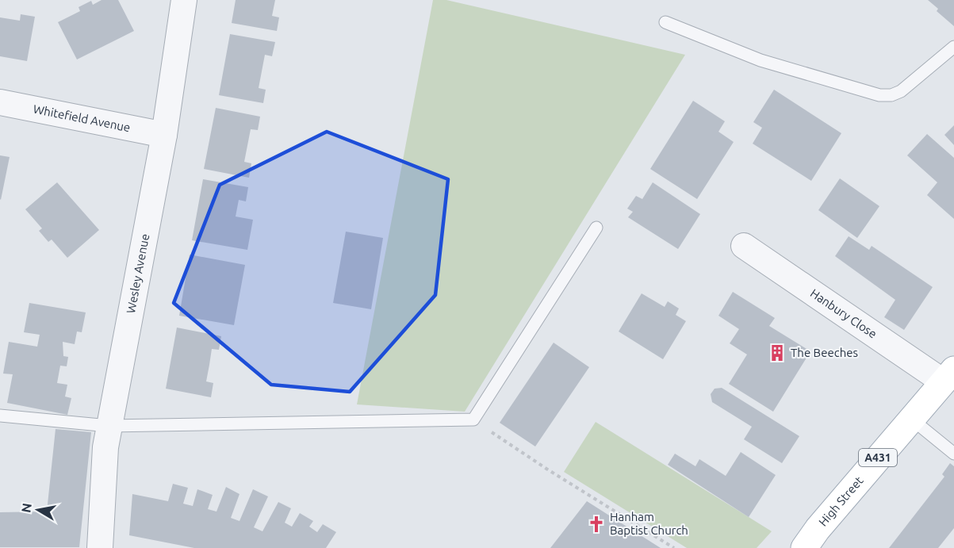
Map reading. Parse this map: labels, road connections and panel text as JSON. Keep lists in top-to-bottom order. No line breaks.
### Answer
{"streets":{"main road":["A431","High Street"],"street":["Whitefield Avenue","Wesley Avenue","Hanbury Close"]},"crossings":[["Whitefield Avenue","Wesley Avenue"],["Hanbury Close","High Street"]],"places":{"building":["The Beeches"],"church":["Hanham Baptist Church"]},"north":"left"}
